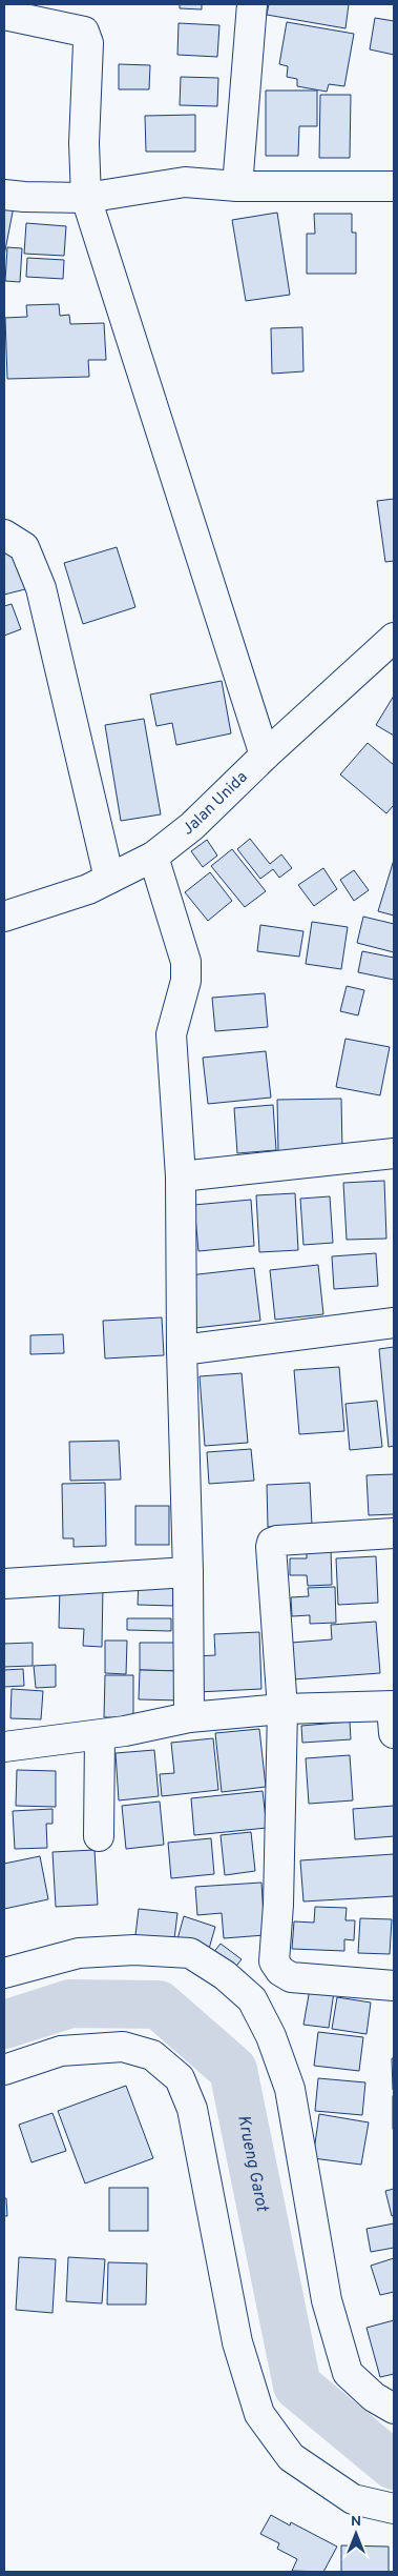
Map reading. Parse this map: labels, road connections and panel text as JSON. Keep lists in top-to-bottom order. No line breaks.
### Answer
{"streets":{"street":["Jalan Unida"]},"water":["Krueng Garot"],"north":"top"}
